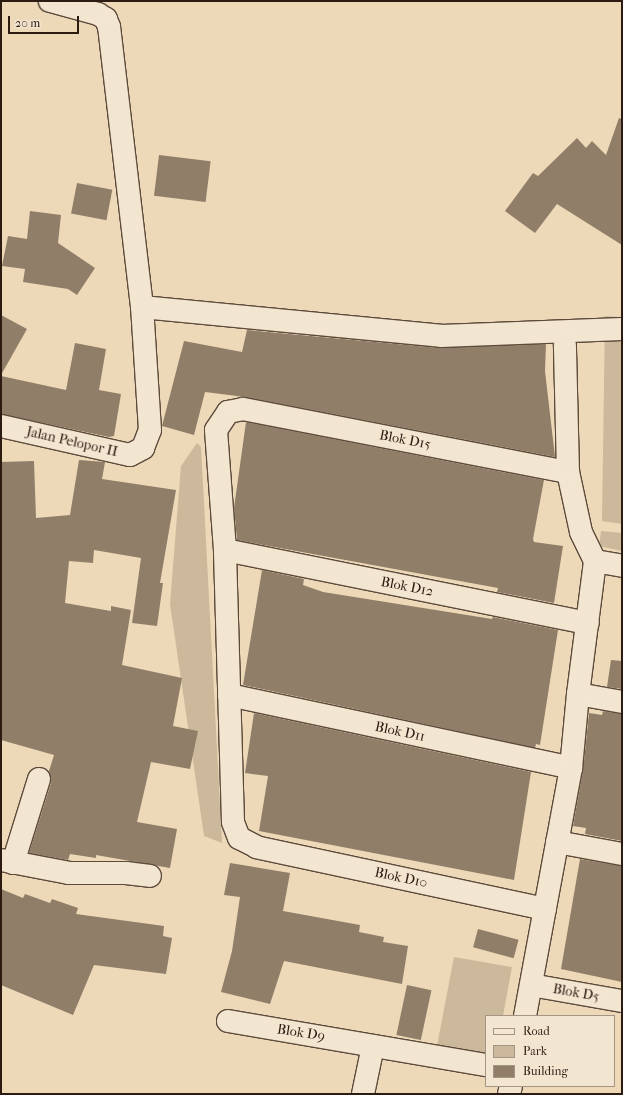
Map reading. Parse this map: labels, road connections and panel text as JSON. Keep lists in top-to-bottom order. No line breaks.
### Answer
{"streets":{"street":["Blok D15","Jalan Pelopor II","Blok D12","Blok D11","Blok D10","Blok D5","Blok D9"]},"crossings":[["Blok D15","Blok D10"],["Blok D12","Blok D10"],["Blok D11","Blok D10"]],"legend":["Road","Park","Building"],"scale_bar":"20 m"}
